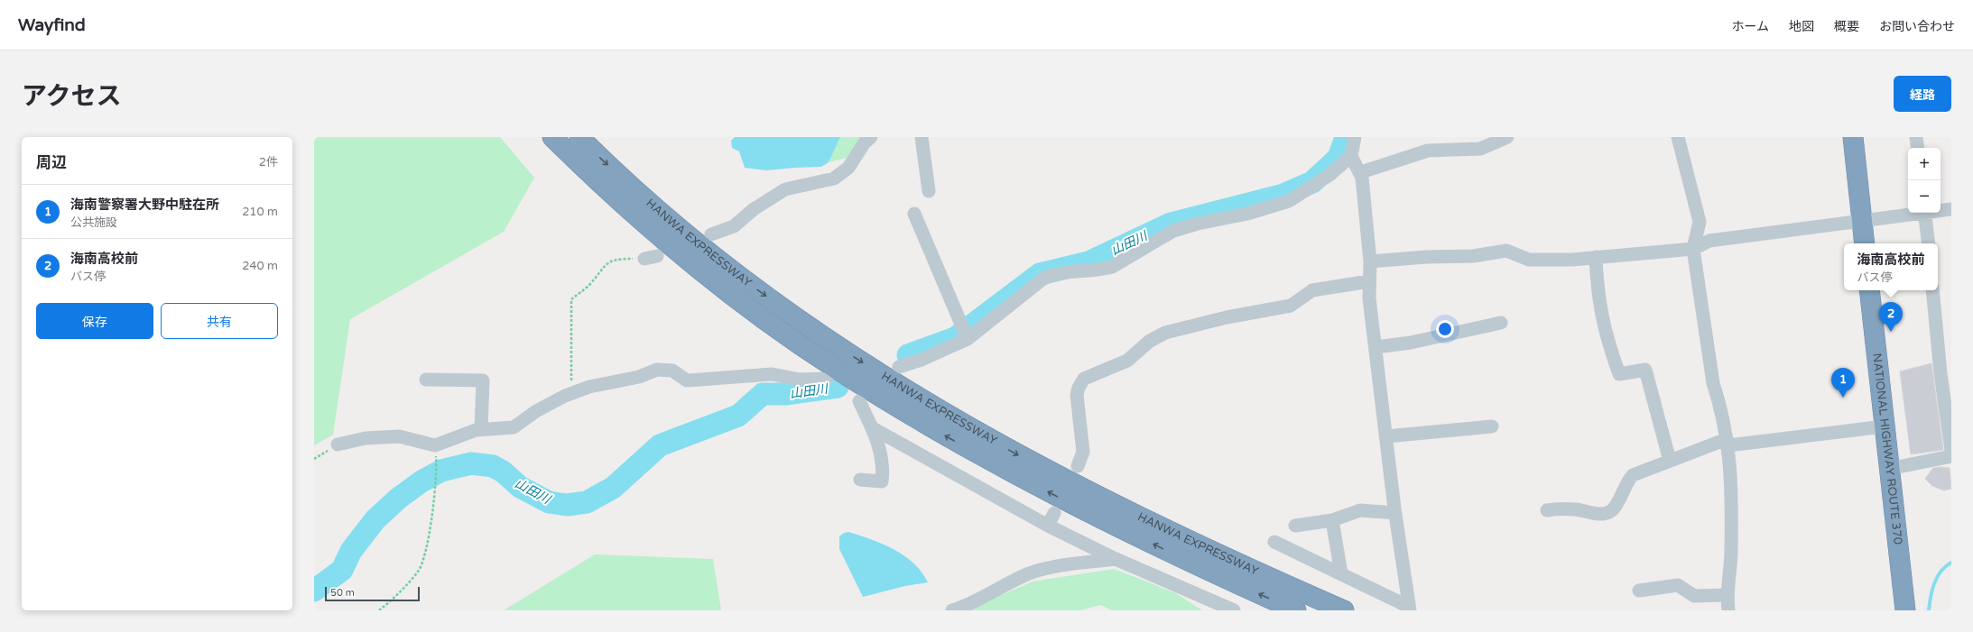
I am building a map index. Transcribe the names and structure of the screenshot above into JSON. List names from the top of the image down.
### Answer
{
  "streets": {
    "highway": ["HANWA EXPRESSWAY", "NATIONAL HIGHWAY ROUTE 370"]
  },
  "water": ["山田川"],
  "scale_bar": "50 m",
  "page": {
    "header": "Wayfind",
    "nav": [
      "ホーム",
      "地図",
      "概要",
      "お問い合わせ"
    ],
    "title": "アクセス",
    "buttons": [
      "経路",
      ["保存", "共有"]
    ],
    "heading": ["周辺", "2件"],
    "map_buttons": ["+", "−"],
    "list": [
      {
        "mark": "1",
        "name": "海南警察署大野中駐在所",
        "note": "公共施設",
        "value": "210 m"
      },
      {
        "mark": "2",
        "name": "海南高校前",
        "note": "バス停",
        "value": "240 m"
      }
    ],
    "popup": ["海南高校前", "バス停"],
    "pins": ["2", "1"],
    "scale": "50 m"
  }
}
